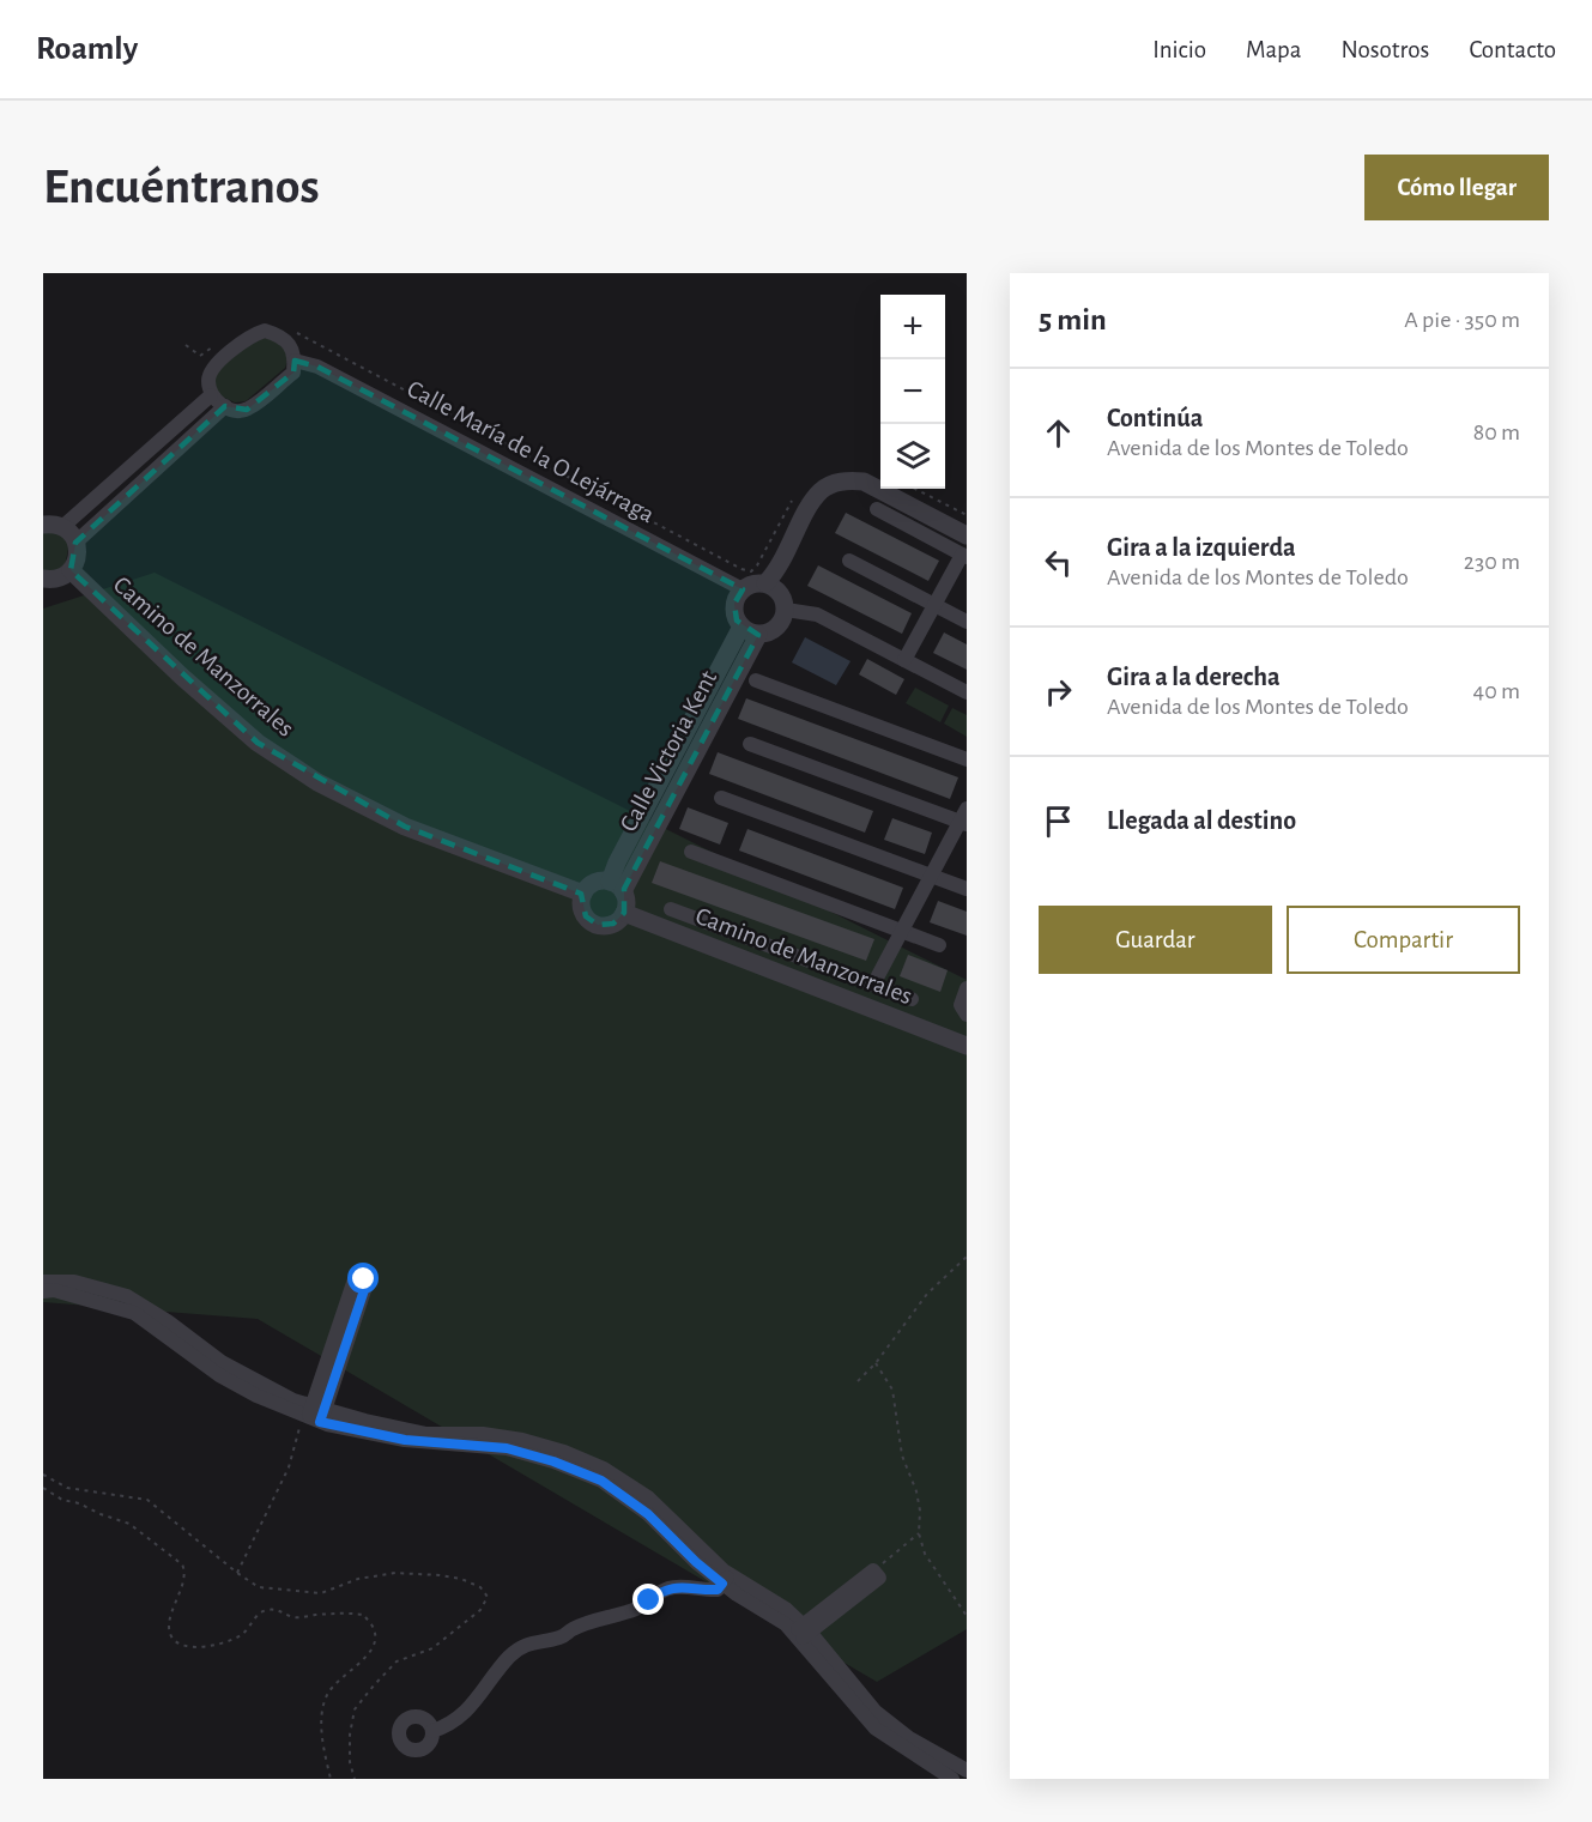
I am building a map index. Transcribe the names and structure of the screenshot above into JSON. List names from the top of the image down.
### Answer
{
  "streets": {
    "street": ["Calle María de la O Lejárraga", "Camino de Manzorrales", "Calle Victoria Kent"]
  },
  "crossings": [
    ["Calle María de la O Lejárraga", "Calle Victoria Kent"],
    ["Camino de Manzorrales", "Calle Victoria Kent"]
  ],
  "page": {
    "header": "Roamly",
    "nav": [
      "Inicio",
      "Mapa",
      "Nosotros",
      "Contacto"
    ],
    "buttons": [
      "Cómo llegar",
      ["Guardar", "Compartir"]
    ],
    "title": "Encuéntranos",
    "heading": ["5 min", "A pie · 350 m"],
    "map_buttons": ["+", "−"],
    "list": [
      ["Continúa", "Avenida de los Montes de Toledo", "80 m"],
      ["Gira a la izquierda", "Avenida de los Montes de Toledo", "230 m"],
      ["Gira a la derecha", "Avenida de los Montes de Toledo", "40 m"],
      "Llegada al destino"
    ]
  }
}
